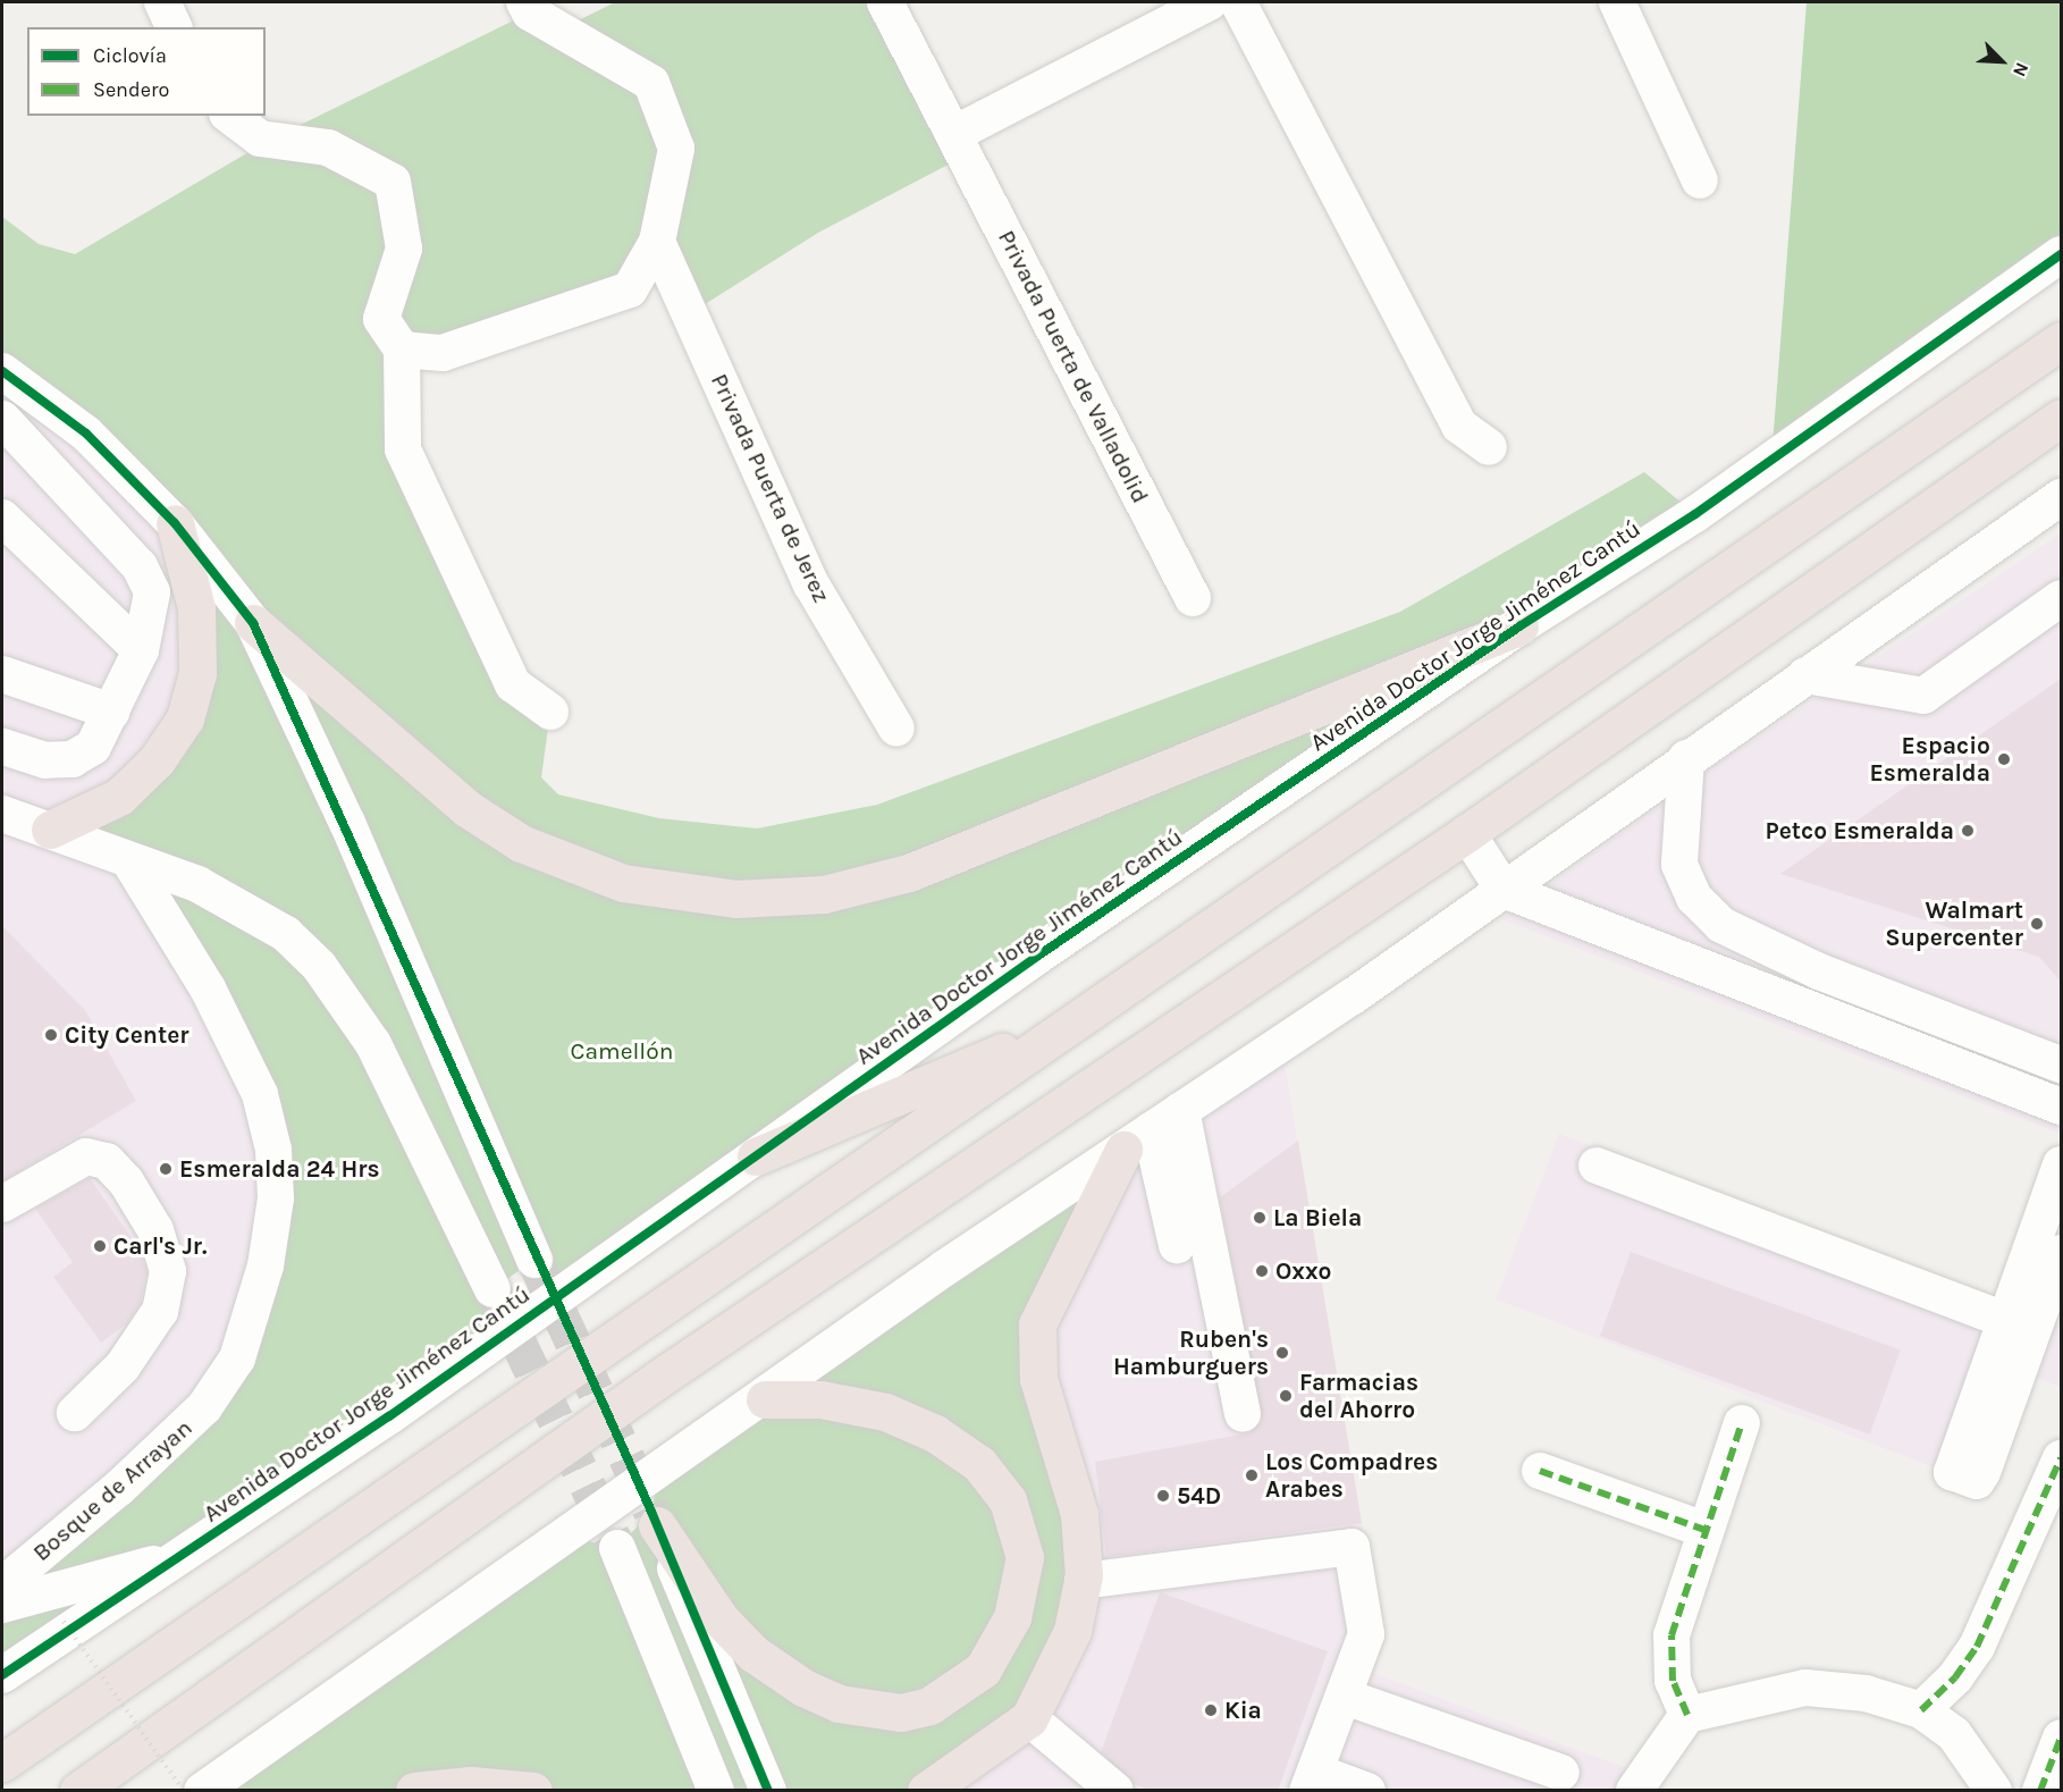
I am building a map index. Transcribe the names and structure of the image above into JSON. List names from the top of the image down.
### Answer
{
  "streets": {
    "street": [
      "Privada Puerta de Valladolid",
      "Privada Puerta de Jerez",
      "Avenida Doctor Jorge Jiménez Cantú",
      "Bosque de Arrayan"
    ]
  },
  "parks": ["Camellón"],
  "places": [
    "Espacio Esmeralda",
    "Petco Esmeralda",
    "Walmart Supercenter",
    "City Center",
    "Esmeralda 24 Hrs",
    "La Biela",
    "Carl's Jr.",
    "Oxxo",
    "Ruben's Hamburguers",
    "Farmacias del Ahorro",
    "Los Compadres Arabes",
    "54D",
    "Kia"
  ],
  "legend": ["Ciclovía", "Sendero"],
  "north": "bottom right"
}
